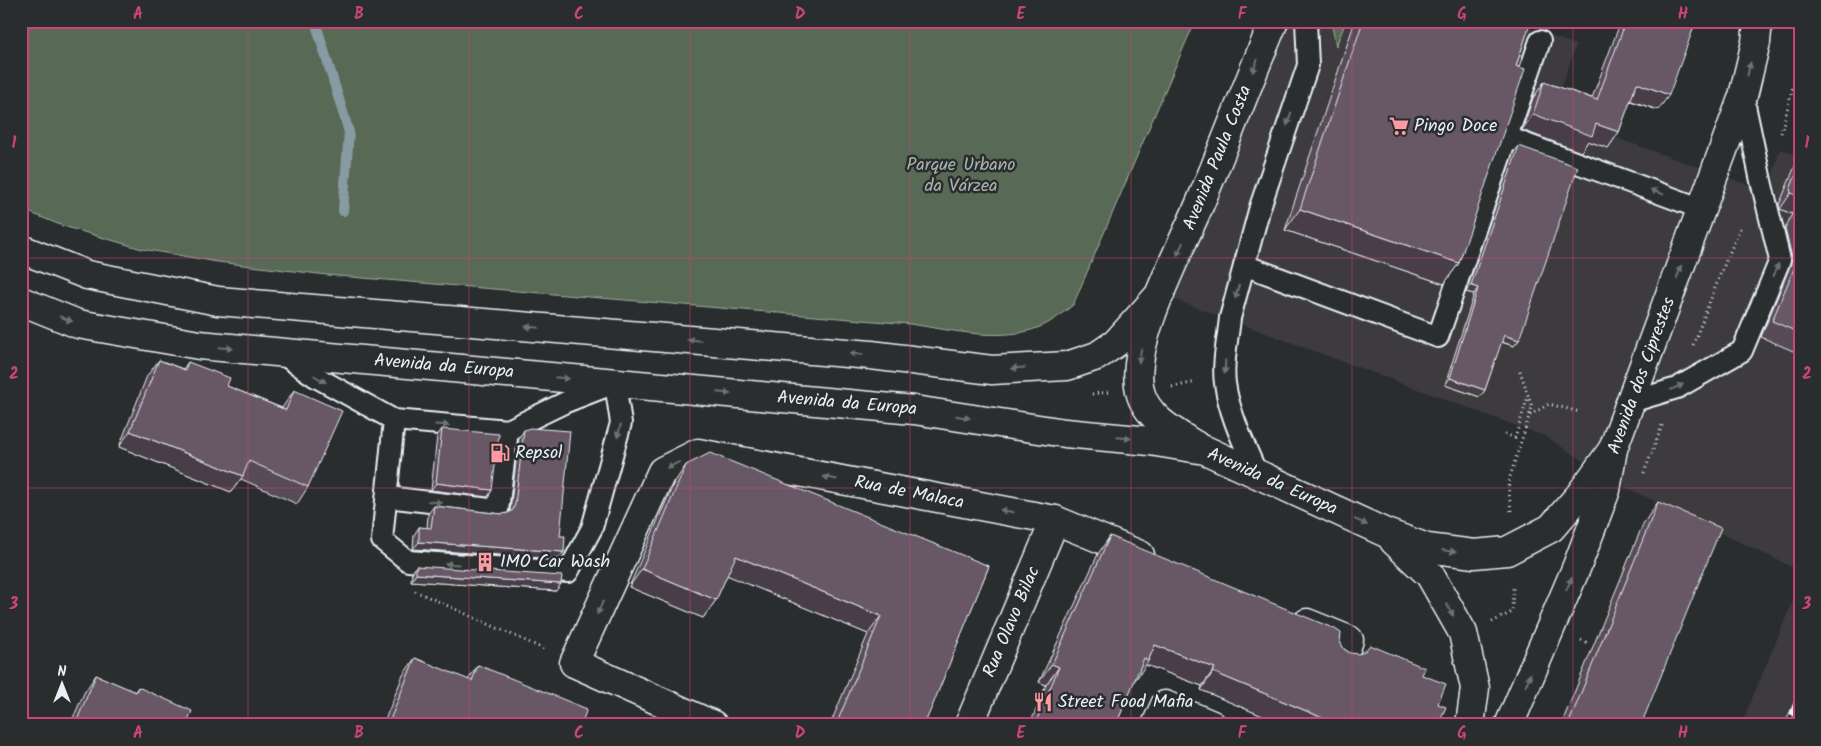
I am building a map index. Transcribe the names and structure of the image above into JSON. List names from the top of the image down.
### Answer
{
  "streets": {
    "main road": [
      "Avenida Paula Costa",
      "Avenida da Europa",
      "Avenida dos Ciprestes",
      "Rua de Malaca",
      "Rua Olavo Bilac"
    ]
  },
  "crossings": [
    ["Avenida da Europa", "Avenida dos Ciprestes"],
    ["Rua de Malaca", "Rua Olavo Bilac"]
  ],
  "one_way": ["Avenida Paula Costa", "Avenida dos Ciprestes"],
  "parks": ["Parque Urbano da Várzea"],
  "places": {
    "supermarket": ["Pingo Doce"],
    "fuel station": ["Repsol"],
    "building": ["IMO Car Wash"],
    "restaurant": ["Street Food Mafia"]
  },
  "north": "top",
  "grid": {
    "columns": [
      "A",
      "B",
      "C",
      "D",
      "E",
      "F",
      "G",
      "H"
    ],
    "rows": ["1", "2", "3"]
  }
}
